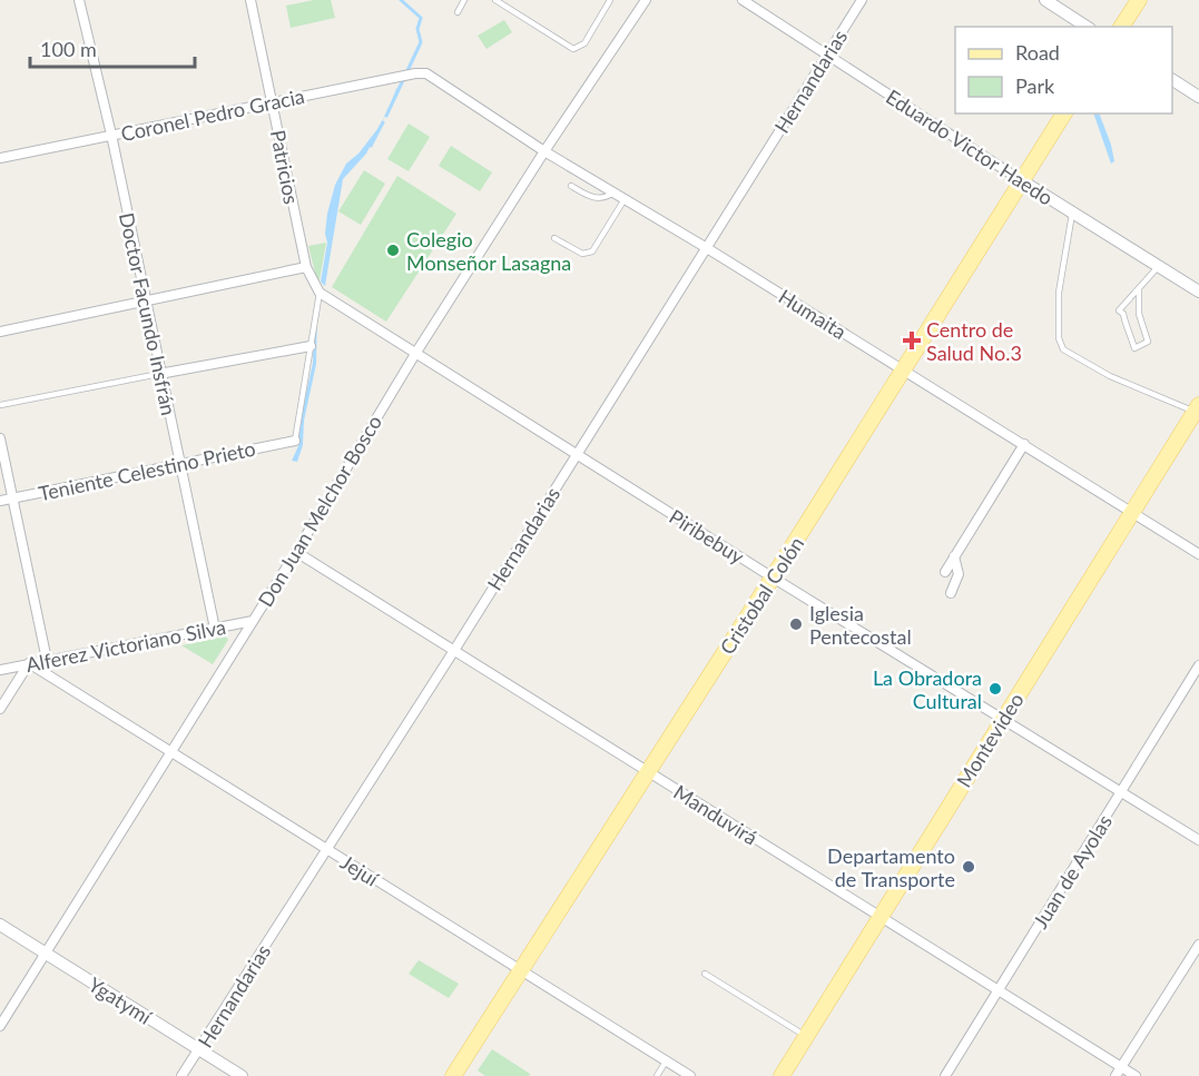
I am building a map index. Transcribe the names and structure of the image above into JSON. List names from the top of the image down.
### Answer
{
  "streets": {
    "main road": ["Cristobal Colón", "Montevideo"],
    "street": [
      "Hernandarias",
      "Coronel Pedro Gracia",
      "Eduardo Victor Haedo",
      "Patricios",
      "Doctor Facundo Insfrán",
      "Humaita",
      "Teniente Celestino Prieto",
      "Don Juan Melchor Bosco",
      "Piribebuy",
      "Alferez Victoriano Silva",
      "Manduvirá",
      "Jejuí",
      "Juan de Ayolas",
      "Ygatymí"
    ]
  },
  "crossings": [
    ["Hernandarias", "Eduardo Victor Haedo"],
    ["Hernandarias", "Humaita"],
    ["Hernandarias", "Piribebuy"],
    ["Hernandarias", "Manduvirá"],
    ["Hernandarias", "Jejuí"],
    ["Hernandarias", "Ygatymí"],
    ["Coronel Pedro Gracia", "Patricios"],
    ["Coronel Pedro Gracia", "Doctor Facundo Insfrán"],
    ["Coronel Pedro Gracia", "Humaita"],
    ["Eduardo Victor Haedo", "Cristobal Colón"],
    ["Patricios", "Piribebuy"],
    ["Doctor Facundo Insfrán", "Teniente Celestino Prieto"],
    ["Doctor Facundo Insfrán", "Alferez Victoriano Silva"],
    ["Humaita", "Don Juan Melchor Bosco"],
    ["Humaita", "Cristobal Colón"],
    ["Humaita", "Montevideo"],
    ["Don Juan Melchor Bosco", "Piribebuy"],
    ["Don Juan Melchor Bosco", "Alferez Victoriano Silva"],
    ["Don Juan Melchor Bosco", "Manduvirá"],
    ["Don Juan Melchor Bosco", "Jejuí"],
    ["Don Juan Melchor Bosco", "Ygatymí"],
    ["Piribebuy", "Cristobal Colón"],
    ["Piribebuy", "Montevideo"],
    ["Piribebuy", "Juan de Ayolas"],
    ["Cristobal Colón", "Manduvirá"],
    ["Cristobal Colón", "Jejuí"],
    ["Alferez Victoriano Silva", "Jejuí"],
    ["Montevideo", "Manduvirá"],
    ["Manduvirá", "Juan de Ayolas"]
  ],
  "places": {
    "other": [
      "Colegio Monseñor Lasagna",
      "Iglesia Pentecostal",
      "La Obradora Cultural",
      "Departamento de Transporte"
    ],
    "health": ["Centro de Salud No.3"]
  },
  "legend": ["Road", "Park"],
  "scale_bar": "100 m"
}
